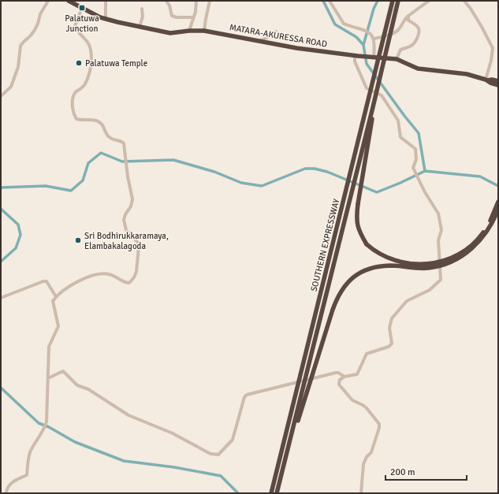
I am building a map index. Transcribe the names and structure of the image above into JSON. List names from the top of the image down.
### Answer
{
  "streets": {
    "highway": ["MATARA-AKURESSA ROAD", "SOUTHERN EXPRESSWAY"]
  },
  "places": {
    "transit": ["Palatuwa Junction"],
    "other": ["Palatuwa Temple", "Sri Bodhirukkaramaya, Elambakalagoda"]
  },
  "scale_bar": "200 m"
}
